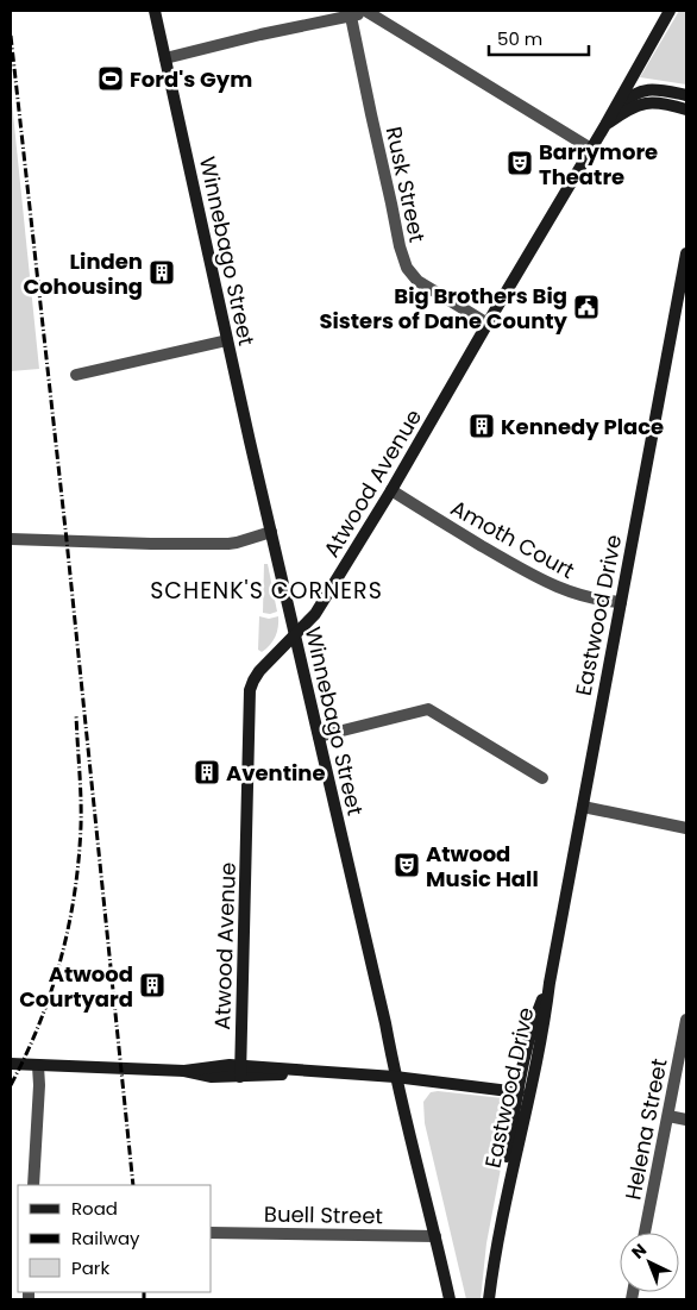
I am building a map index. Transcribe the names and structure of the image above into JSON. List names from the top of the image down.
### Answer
{
  "streets": {
    "street": [
      "Rusk Street",
      "Winnebago Street",
      "Atwood Avenue",
      "Amoth Court",
      "Eastwood Drive",
      "Helena Street",
      "Buell Street"
    ]
  },
  "crossings": [
    ["Rusk Street", "Atwood Avenue"],
    ["Winnebago Street", "Atwood Avenue"],
    ["Winnebago Street", "Buell Street"],
    ["Atwood Avenue", "Amoth Court"],
    ["Amoth Court", "Eastwood Drive"]
  ],
  "districts": ["SCHENK'S CORNERS"],
  "places": {
    "sports": ["Ford's Gym"],
    "theatre": ["Barrymore Theatre", "Atwood Music Hall"],
    "building": [
      "Linden Cohousing",
      "Kennedy Place",
      "Aventine",
      "Atwood Courtyard"
    ],
    "public building": ["Big Brothers Big Sisters of Dane County"]
  },
  "legend": ["Road", "Railway", "Park"],
  "scale_bar": "50 m",
  "north": "top left"
}
